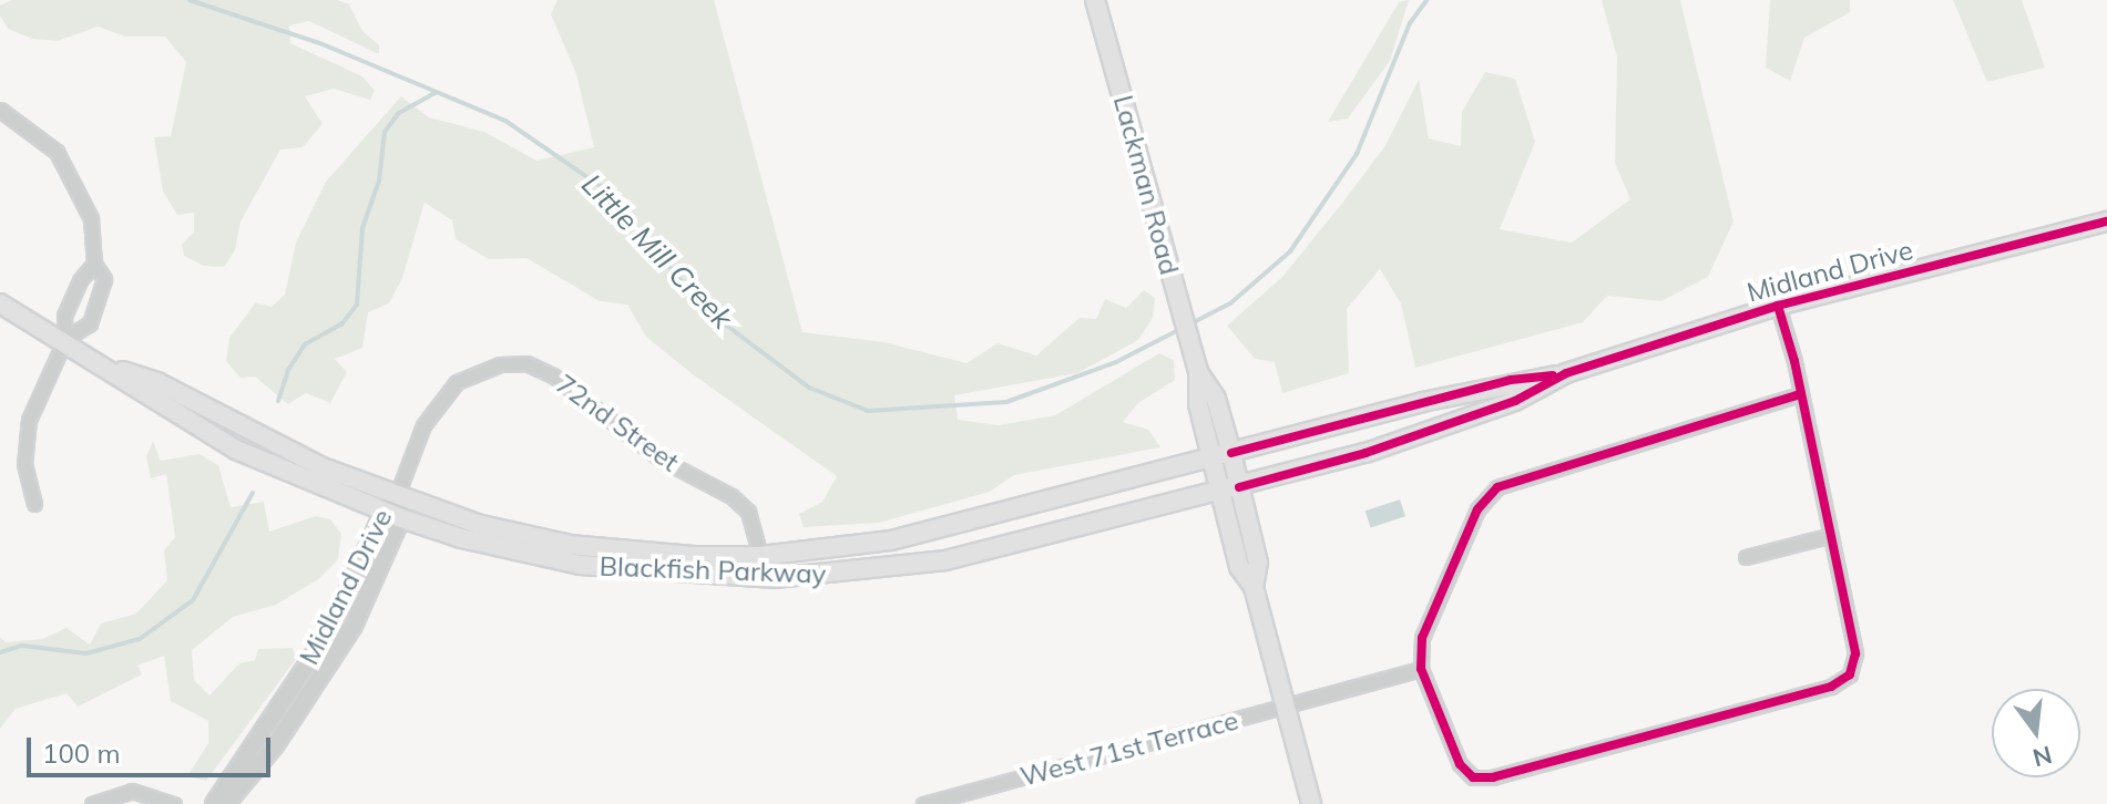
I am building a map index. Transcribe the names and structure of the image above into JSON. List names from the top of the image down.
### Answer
{
  "streets": {
    "main road": ["Lackman Road", "Midland Drive", "Blackfish Parkway"],
    "street": ["72nd Street", "West 71st Terrace"]
  },
  "crossings": [
    ["Lackman Road", "Midland Drive"],
    ["Lackman Road", "Blackfish Parkway"],
    ["Lackman Road", "West 71st Terrace"],
    ["Midland Drive", "72nd Street"],
    ["Midland Drive", "Blackfish Parkway"],
    ["72nd Street", "Blackfish Parkway"]
  ],
  "water": ["Little Mill Creek"],
  "scale_bar": "100 m",
  "north": "bottom"
}
